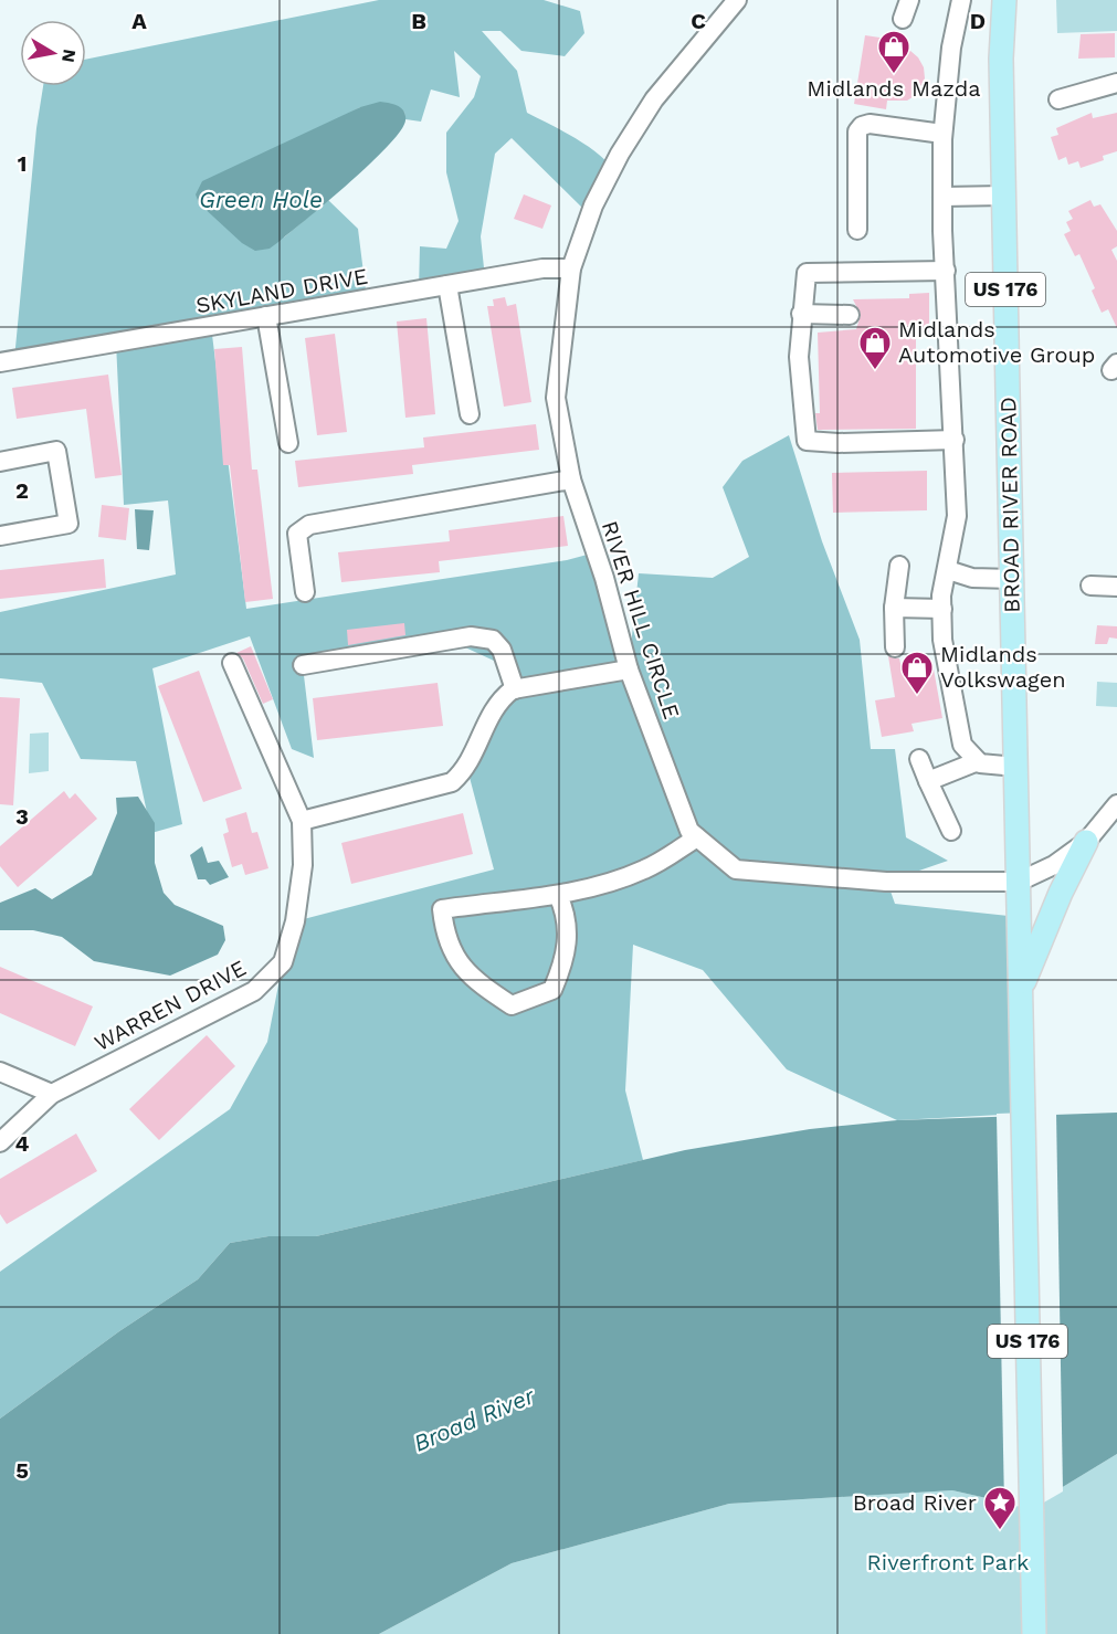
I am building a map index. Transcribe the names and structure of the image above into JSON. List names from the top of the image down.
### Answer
{
  "streets": {
    "main road": ["US 176", "BROAD RIVER ROAD"],
    "street": ["SKYLAND DRIVE", "RIVER HILL CIRCLE", "WARREN DRIVE"]
  },
  "crossings": [
    ["SKYLAND DRIVE", "RIVER HILL CIRCLE"],
    ["BROAD RIVER ROAD", "RIVER HILL CIRCLE"]
  ],
  "water": ["Green Hole", "Broad River"],
  "parks": ["Riverfront Park"],
  "places": {
    "shop": ["Midlands Mazda", "Midlands Automotive Group", "Midlands Volkswagen"],
    "place": ["Broad River"]
  },
  "north": "right",
  "grid": {
    "columns": [
      "A",
      "B",
      "C",
      "D"
    ],
    "rows": [
      "1",
      "2",
      "3",
      "4",
      "5"
    ]
  }
}
